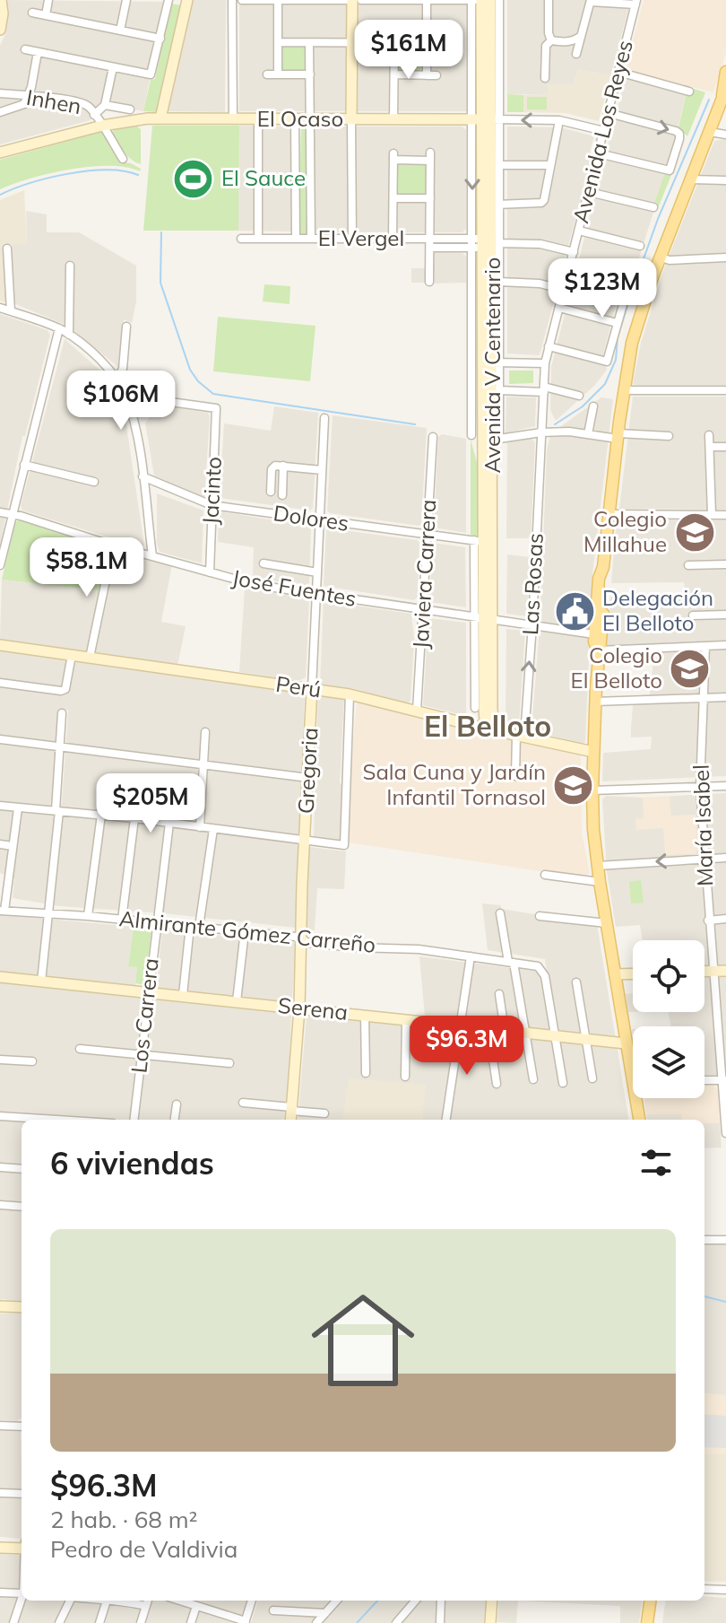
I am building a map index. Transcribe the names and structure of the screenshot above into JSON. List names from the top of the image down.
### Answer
{
  "streets": {
    "street": [
      "Inhen",
      "El Ocaso",
      "Avenida Los Reyes",
      "El Vergel",
      "Avenida V Centenario",
      "Jacinto",
      "Dolores",
      "Javiera Carrera",
      "Las Rosas",
      "José Fuentes",
      "Perú",
      "Gregoria",
      "María Isabel",
      "Almirante Gómez Carreño",
      "Serena",
      "Los Carrera"
    ]
  },
  "crossings": [
    ["Inhen", "El Ocaso"],
    ["El Ocaso", "Avenida Los Reyes"],
    ["El Ocaso", "Avenida V Centenario"],
    ["Avenida Los Reyes", "Las Rosas"],
    ["El Vergel", "Avenida V Centenario"],
    ["Avenida V Centenario", "Dolores"],
    ["Avenida V Centenario", "José Fuentes"],
    ["Avenida V Centenario", "Perú"],
    ["Jacinto", "Dolores"],
    ["Jacinto", "José Fuentes"],
    ["Dolores", "Javiera Carrera"],
    ["Dolores", "Gregoria"],
    ["Javiera Carrera", "José Fuentes"],
    ["Javiera Carrera", "Perú"],
    ["Las Rosas", "José Fuentes"],
    ["Las Rosas", "Perú"],
    ["José Fuentes", "Gregoria"],
    ["José Fuentes", "María Isabel"],
    ["Perú", "Gregoria"],
    ["Gregoria", "Almirante Gómez Carreño"],
    ["Gregoria", "Serena"],
    ["Almirante Gómez Carreño", "Serena"],
    ["Almirante Gómez Carreño", "Los Carrera"],
    ["Serena", "Los Carrera"]
  ],
  "districts": ["El Belloto"],
  "places": {
    "sports": ["El Sauce"],
    "school or university": ["Colegio Millahue", "Colegio El Belloto", "Sala Cuna y Jardín Infantil Tornasol"],
    "public building": ["Delegación El Belloto"]
  },
  "page": {
    "price": [
      "$161M",
      "$123M",
      "$106M",
      "$58.1M",
      "$205M",
      "$96.3M"
    ],
    "heading": "6 viviendas",
    "list": [
      {
        "name": "$96.3M",
        "note": "2 hab. · 68 m² · Pedro de Valdivia"
      }
    ]
  }
}
